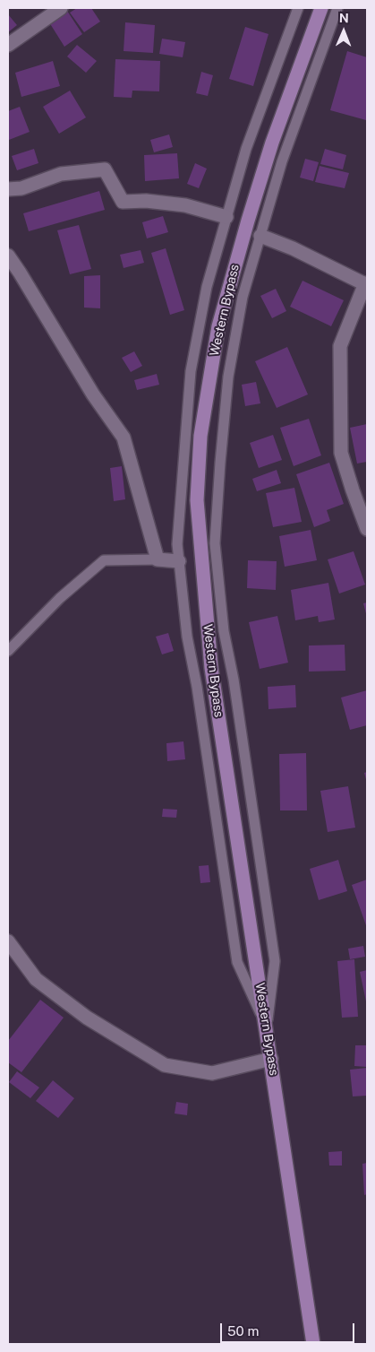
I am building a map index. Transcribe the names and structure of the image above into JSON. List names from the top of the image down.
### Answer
{
  "streets": {
    "main road": ["Western Bypass"]
  },
  "scale_bar": "50 m",
  "north": "top"
}
